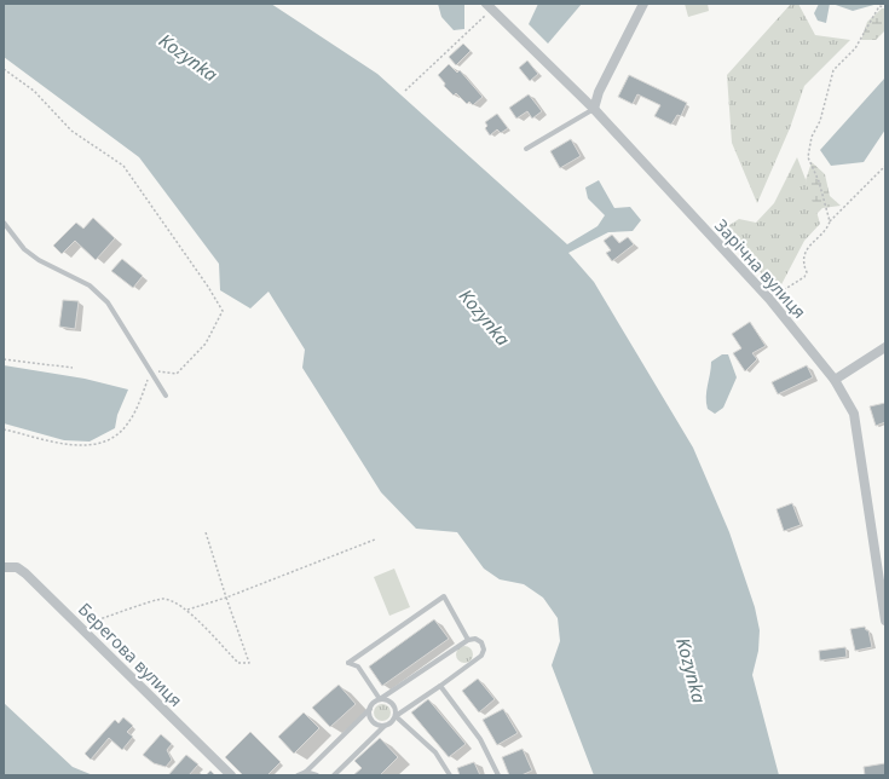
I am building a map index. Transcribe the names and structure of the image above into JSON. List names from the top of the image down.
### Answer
{
  "streets": {
    "street": ["Зарічна вулиця", "Берегова вулиця"]
  },
  "water": ["Kozynka"]
}
